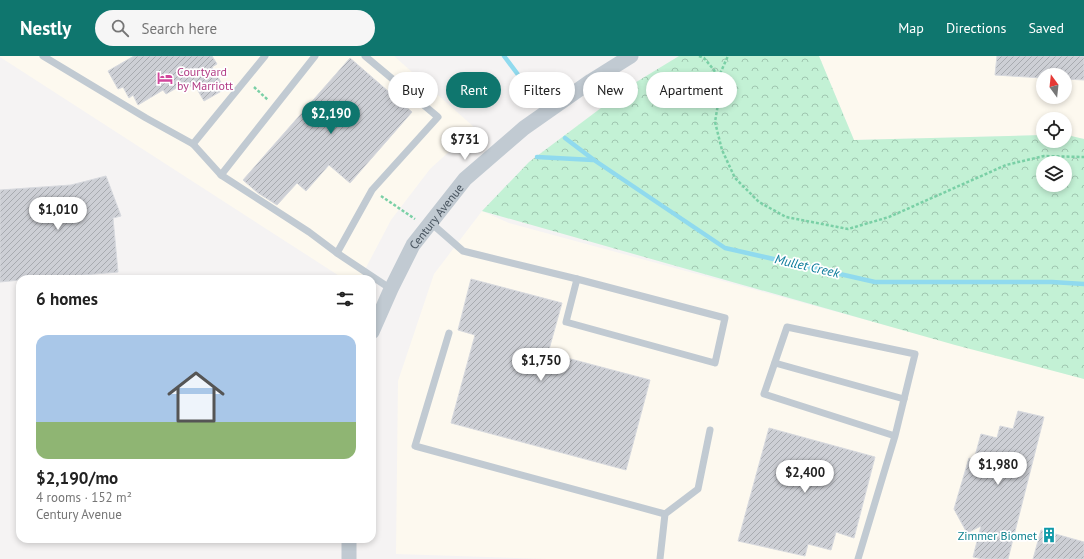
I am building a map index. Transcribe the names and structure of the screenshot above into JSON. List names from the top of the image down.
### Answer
{
  "streets": {
    "street": ["Century Avenue"]
  },
  "water": ["Mullet Creek"],
  "places": {
    "hotel": ["Courtyard by Marriott"],
    "building": ["Zimmer Biomet"]
  },
  "north": "top",
  "page": {
    "header": "Nestly",
    "search": "Search here",
    "nav": ["Map", "Directions", "Saved"],
    "chip": [
      "Buy",
      "Rent",
      "Filters",
      "New",
      "Apartment"
    ],
    "price": [
      "$2,190",
      "$731",
      "$1,010",
      "$1,750",
      "$1,980",
      "$2,400"
    ],
    "heading": "6 homes",
    "list": [
      {
        "name": "$2,190/mo",
        "note": "4 rooms · 152 m² · Century Avenue"
      }
    ]
  }
}
